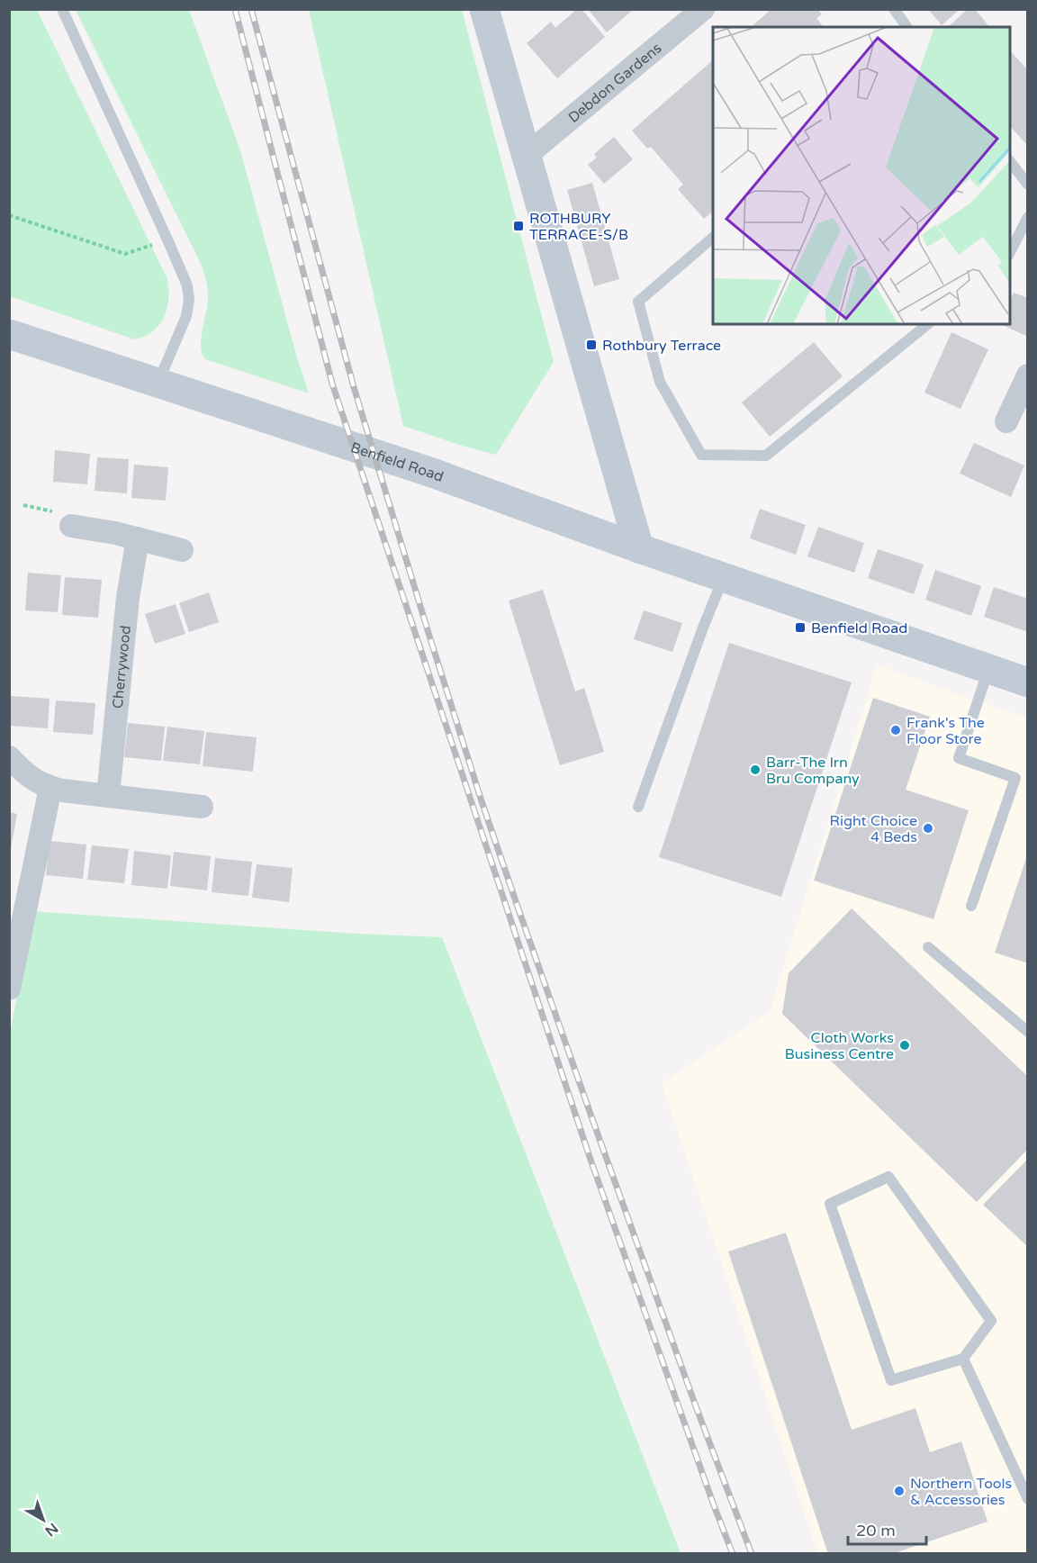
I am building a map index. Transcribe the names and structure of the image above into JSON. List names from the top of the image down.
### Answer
{
  "streets": {
    "street": ["Debdon Gardens", "Benfield Road", "Cherrywood"]
  },
  "places": {
    "transit": ["ROTHBURY TERRACE-S/B", "Rothbury Terrace", "Benfield Road"],
    "other": [
      "Frank's The Floor Store",
      "Barr-The Irn Bru Company",
      "Right Choice 4 Beds",
      "Cloth Works Business Centre",
      "Northern Tools & Accessories"
    ]
  },
  "scale_bar": "20 m",
  "north": "bottom right"
}
